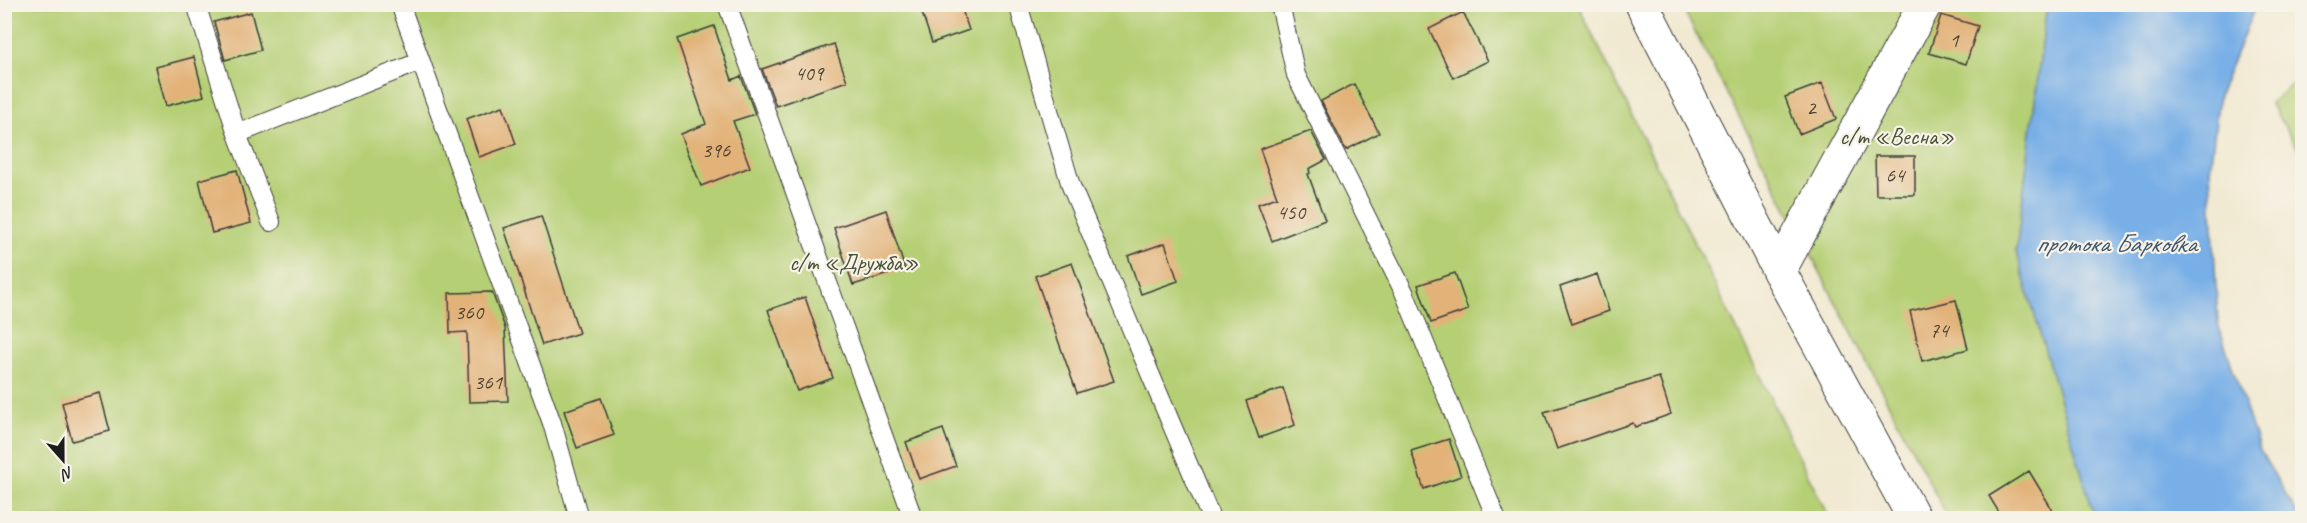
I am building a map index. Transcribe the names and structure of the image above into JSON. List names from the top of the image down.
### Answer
{
  "water": ["протока Барковка"],
  "parks": ["с/т «Весна»", "с/т «Дружба»"],
  "house_numbers": [
    "1",
    "409",
    "2",
    "396",
    "64",
    "450",
    "360",
    "74",
    "361"
  ],
  "north": "bottom"
}
